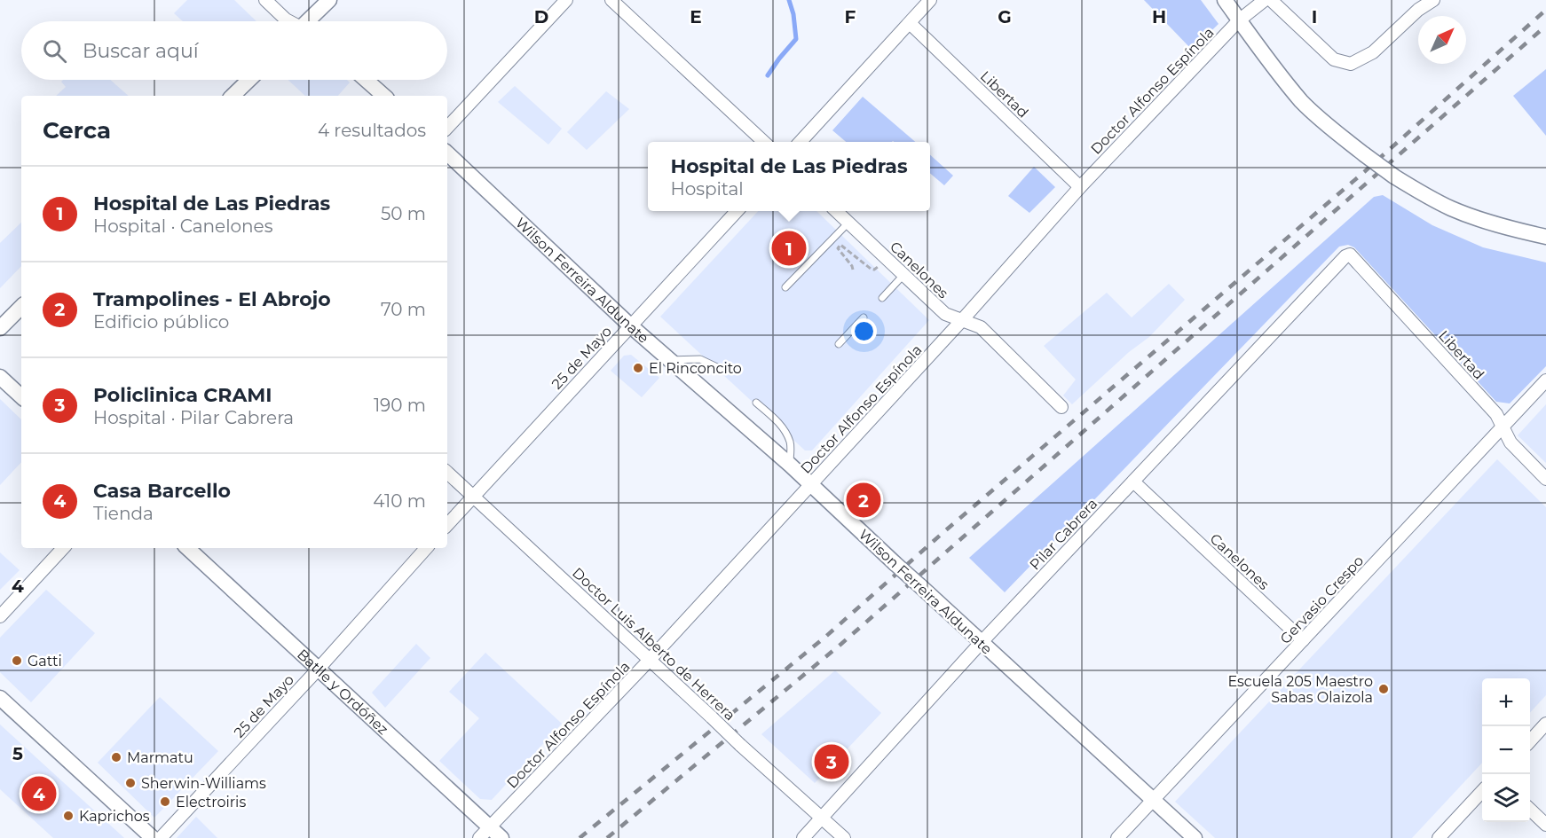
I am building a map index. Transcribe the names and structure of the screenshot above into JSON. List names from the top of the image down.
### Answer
{
  "streets": {
    "street": [
      "Doctor Alfonso Espínola",
      "Libertad",
      "Canelones",
      "Wilson Ferreira Aldunate",
      "25 de Mayo",
      "Pilar Cabrera",
      "Gervasio Crespo",
      "Doctor Luis Alberto de Herrera",
      "Batlle y Ordóñez"
    ]
  },
  "crossings": [
    ["Doctor Alfonso Espínola", "Libertad"],
    ["Doctor Alfonso Espínola", "Canelones"],
    ["Doctor Alfonso Espínola", "Wilson Ferreira Aldunate"],
    ["Doctor Alfonso Espínola", "Doctor Luis Alberto de Herrera"],
    ["Doctor Alfonso Espínola", "Batlle y Ordóñez"],
    ["Libertad", "Pilar Cabrera"],
    ["Libertad", "Gervasio Crespo"],
    ["Canelones", "Pilar Cabrera"],
    ["Canelones", "Gervasio Crespo"],
    ["Wilson Ferreira Aldunate", "25 de Mayo"],
    ["Wilson Ferreira Aldunate", "Pilar Cabrera"],
    ["Wilson Ferreira Aldunate", "Gervasio Crespo"],
    ["25 de Mayo", "Doctor Luis Alberto de Herrera"],
    ["25 de Mayo", "Batlle y Ordóñez"],
    ["Pilar Cabrera", "Doctor Luis Alberto de Herrera"]
  ],
  "places": [
    "El Rinconcito",
    "Gatti",
    "Escuela 205 Maestro Sabas Olaizola",
    "Marmatu",
    "Sherwin-Williams",
    "Electroiris",
    "Kaprichos"
  ],
  "north": "top right",
  "page": {
    "search": "Buscar aquí",
    "heading": ["Cerca", "4 resultados"],
    "popup": ["Hospital de Las Piedras", "Hospital"],
    "list": [
      {
        "mark": "1",
        "name": "Hospital de Las Piedras",
        "note": "Hospital · Canelones",
        "value": "50 m"
      },
      {
        "mark": "2",
        "name": "Trampolines - El Abrojo",
        "note": "Edificio público",
        "value": "70 m"
      },
      {
        "mark": "3",
        "name": "Policlinica CRAMI",
        "note": "Hospital · Pilar Cabrera",
        "value": "190 m"
      },
      {
        "mark": "4",
        "name": "Casa Barcello",
        "note": "Tienda",
        "value": "410 m"
      }
    ],
    "pins": [
      "1",
      "2",
      "3",
      "4"
    ],
    "map_buttons": ["+", "−"]
  },
  "grid": {
    "columns": [
      "D",
      "E",
      "F",
      "G",
      "H",
      "I"
    ],
    "rows": ["4", "5"]
  }
}
